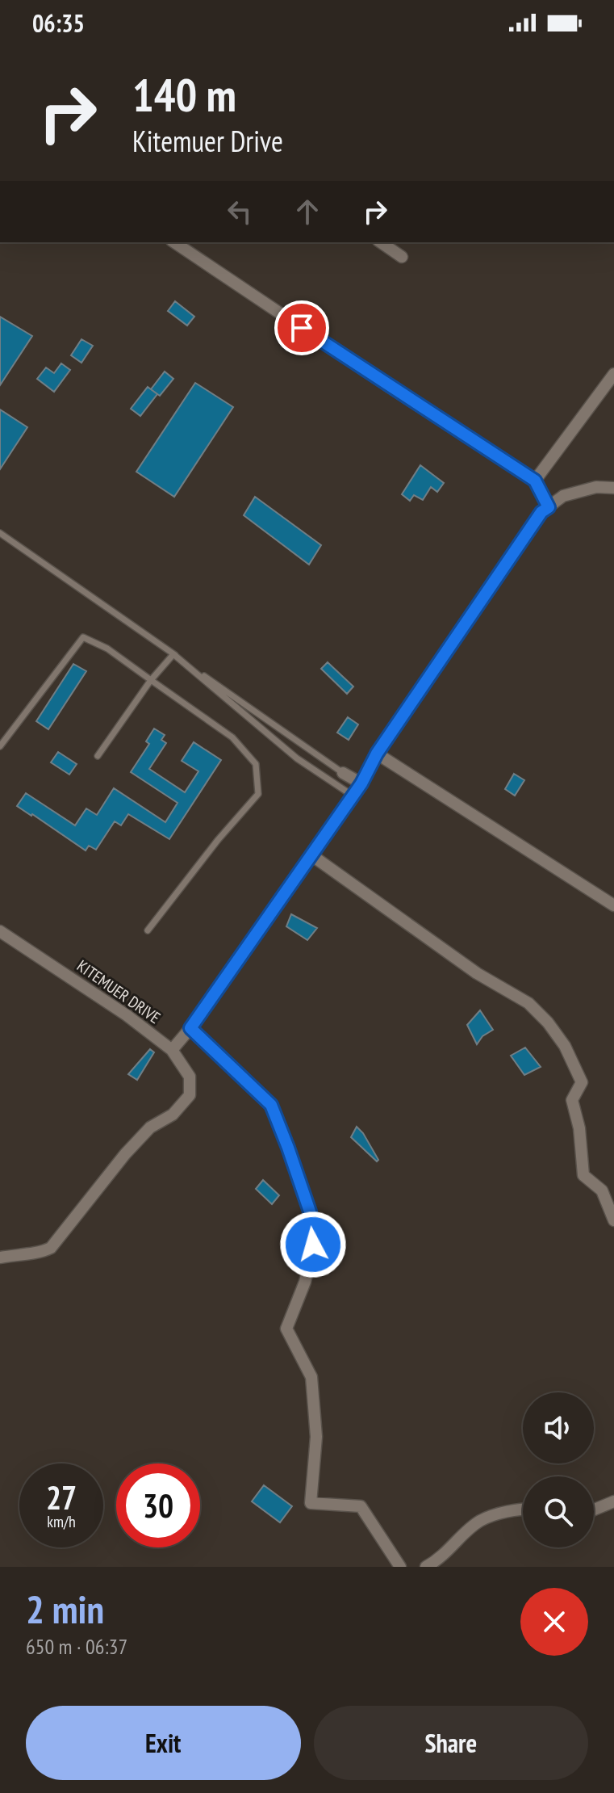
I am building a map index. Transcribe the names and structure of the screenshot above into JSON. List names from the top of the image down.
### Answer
{
  "streets": {
    "street": ["KITEMUER DRIVE"]
  },
  "page": {
    "status": "06:35",
    "turn": ["140 m", "Kitemuer Drive"],
    "speed": "27 km/h",
    "limit": "30",
    "heading": ["2 min", "650 m · 06:37"],
    "buttons": ["Exit", "Share"]
  }
}
